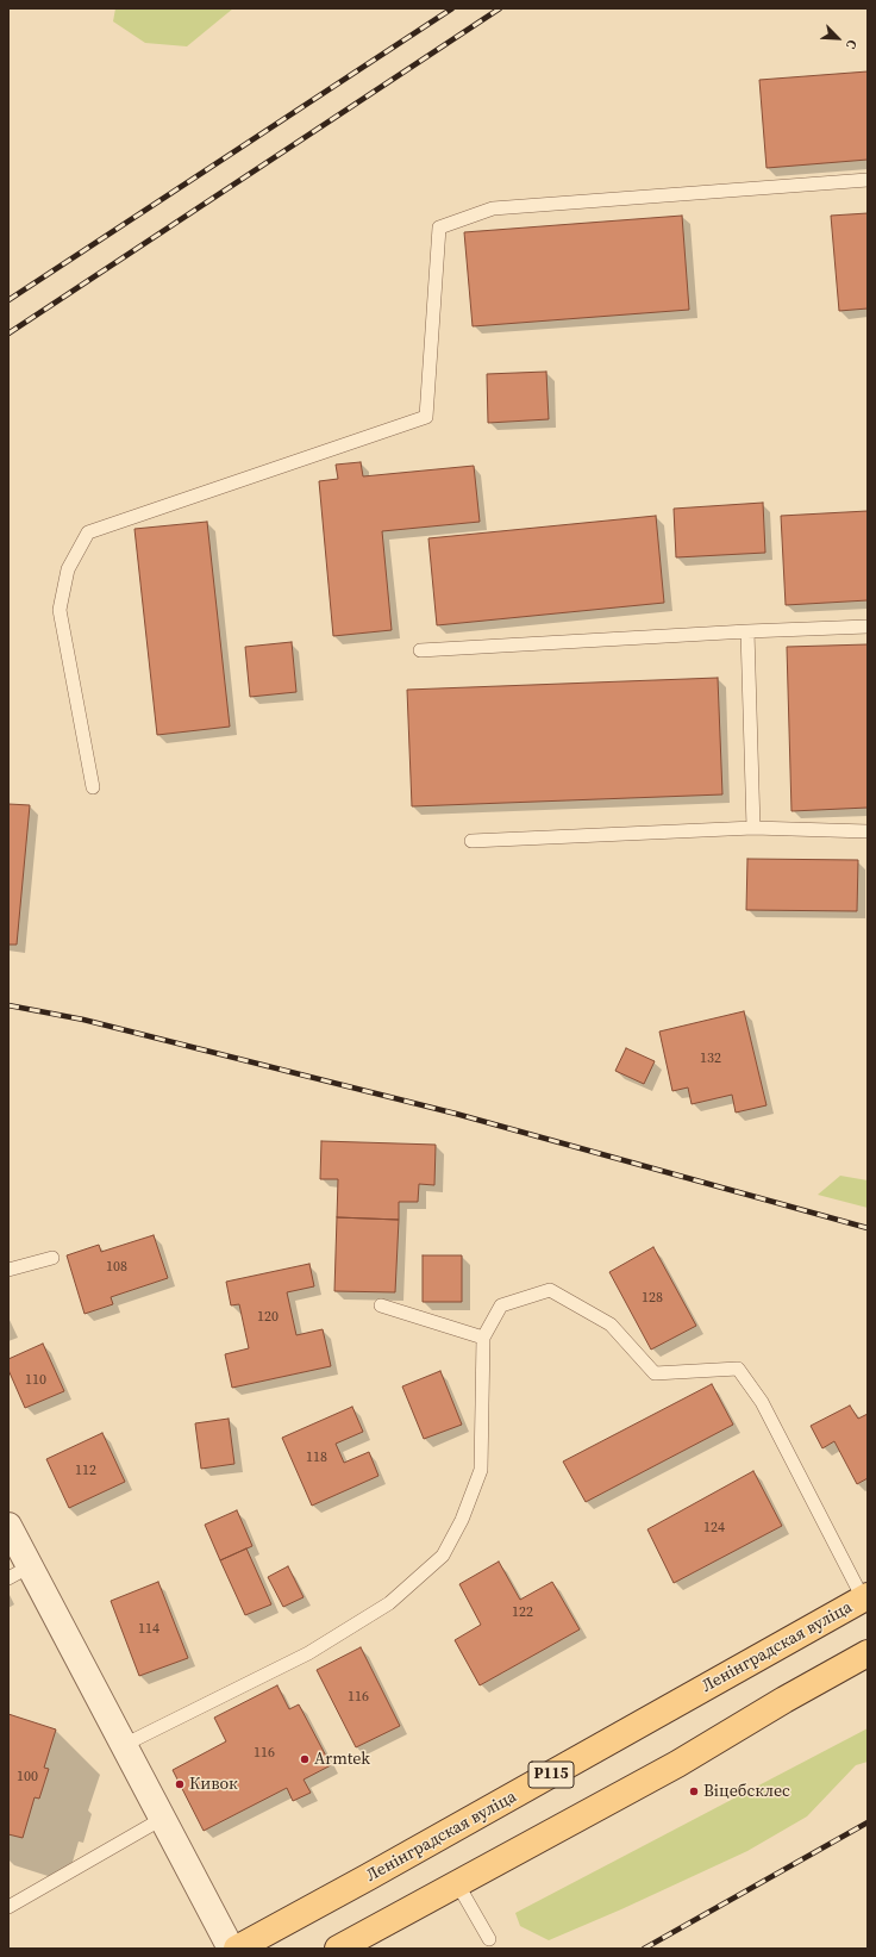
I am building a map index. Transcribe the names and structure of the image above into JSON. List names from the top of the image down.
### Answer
{
  "streets": {
    "main road": ["Ленінградская вуліца", "Р115"]
  },
  "places": ["Armtek", "Кивок", "Віцебсклес"],
  "house_numbers": [
    "132",
    "108",
    "128",
    "120",
    "110",
    "118",
    "112",
    "124",
    "122",
    "114",
    "116",
    "116",
    "100"
  ],
  "north": "bottom right"
}
